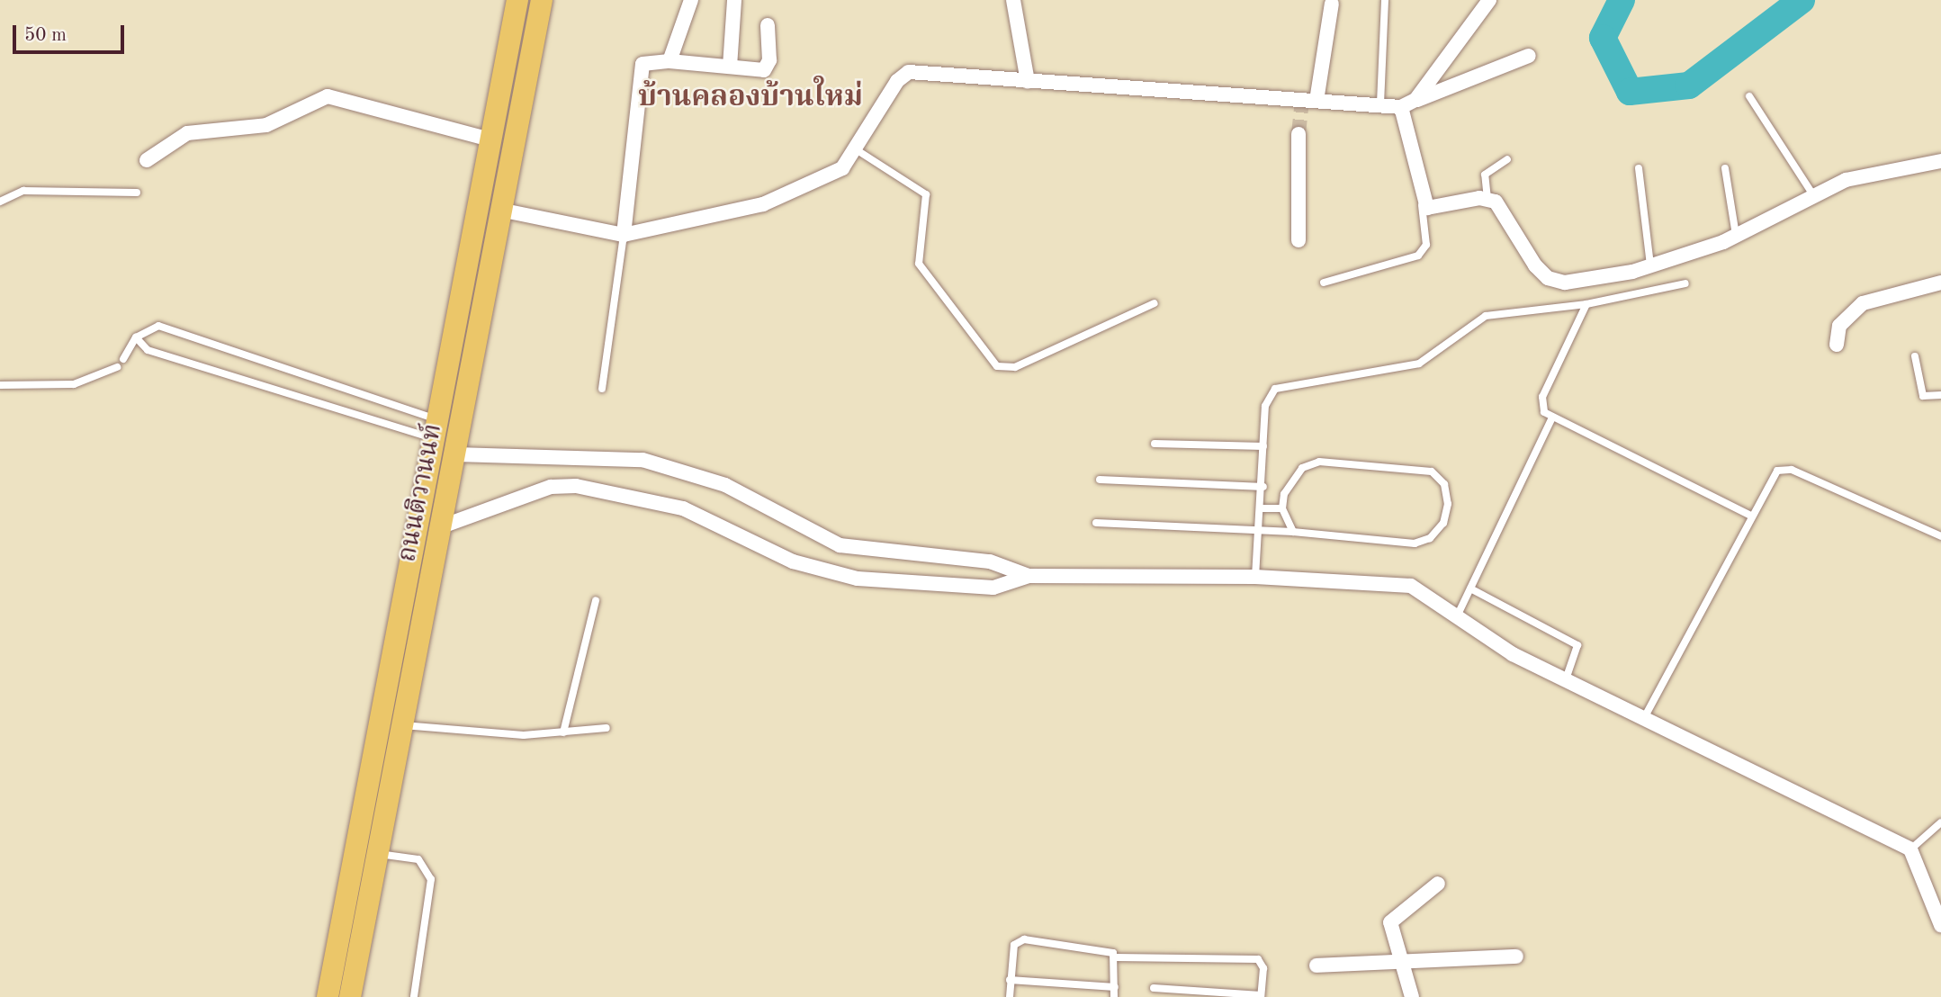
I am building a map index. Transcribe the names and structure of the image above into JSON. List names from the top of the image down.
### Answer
{
  "streets": {
    "main road": ["ถนนติวานนท์"]
  },
  "districts": ["บ้านคลองบ้านใหม่"],
  "scale_bar": "50 m"
}
